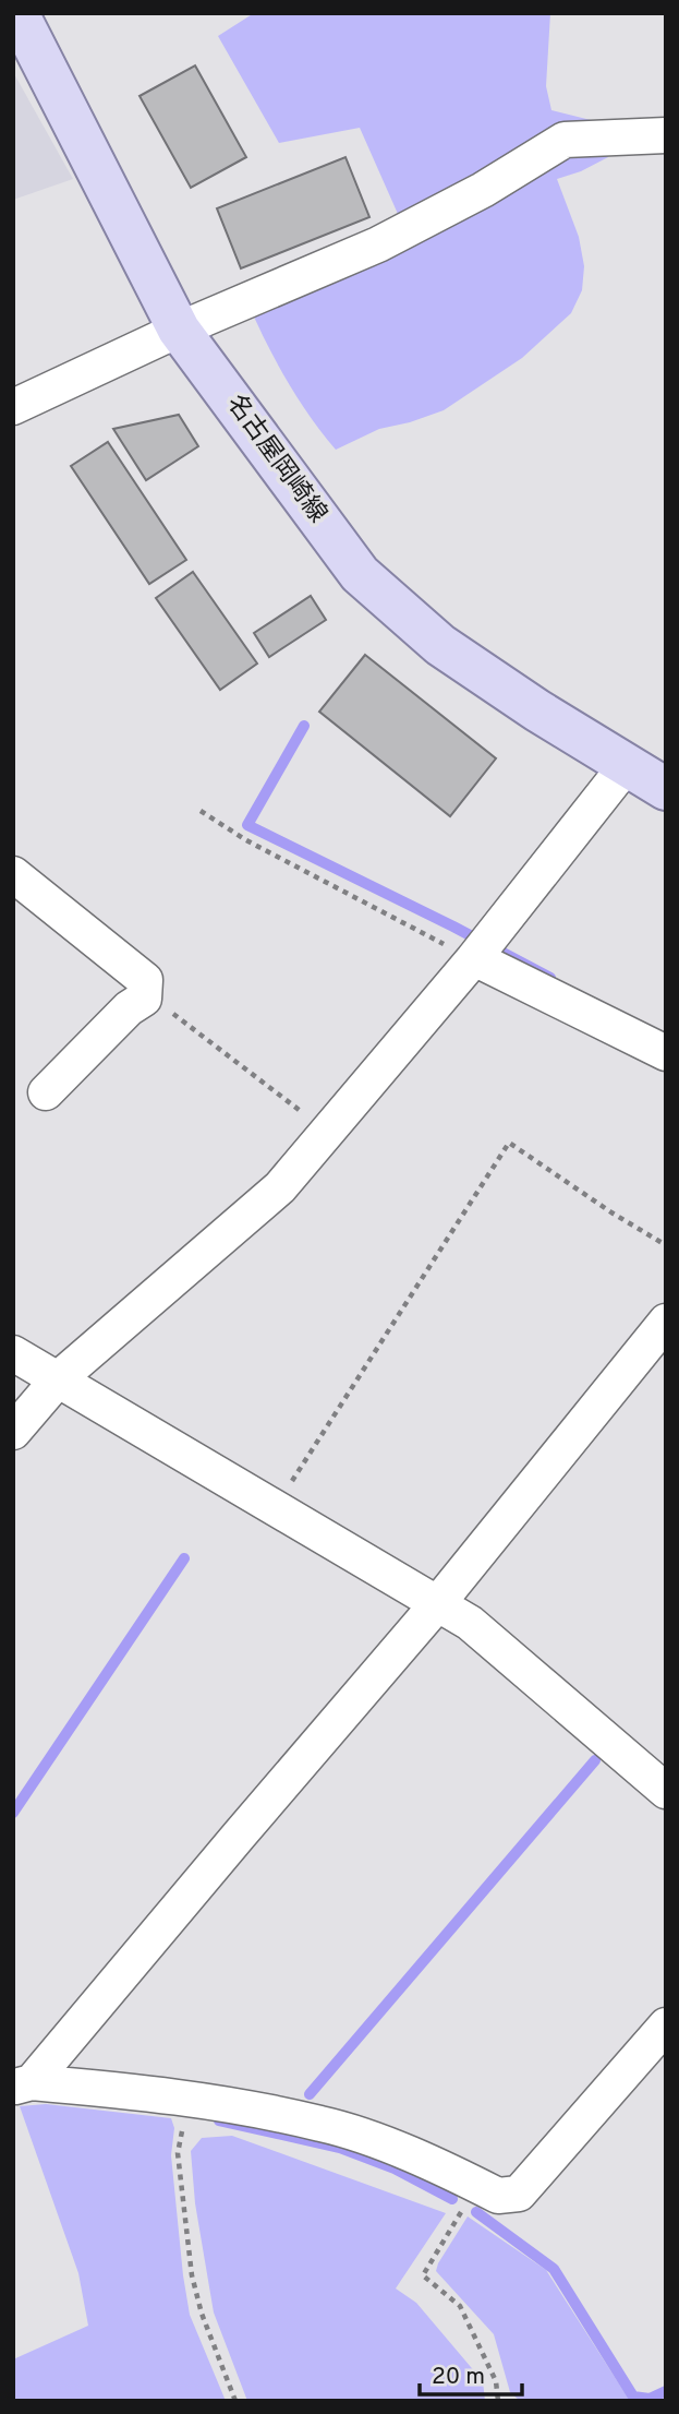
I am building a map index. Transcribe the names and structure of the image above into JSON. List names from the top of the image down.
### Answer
{
  "streets": {
    "main road": ["名古屋岡崎線"]
  },
  "scale_bar": "20 m"
}
